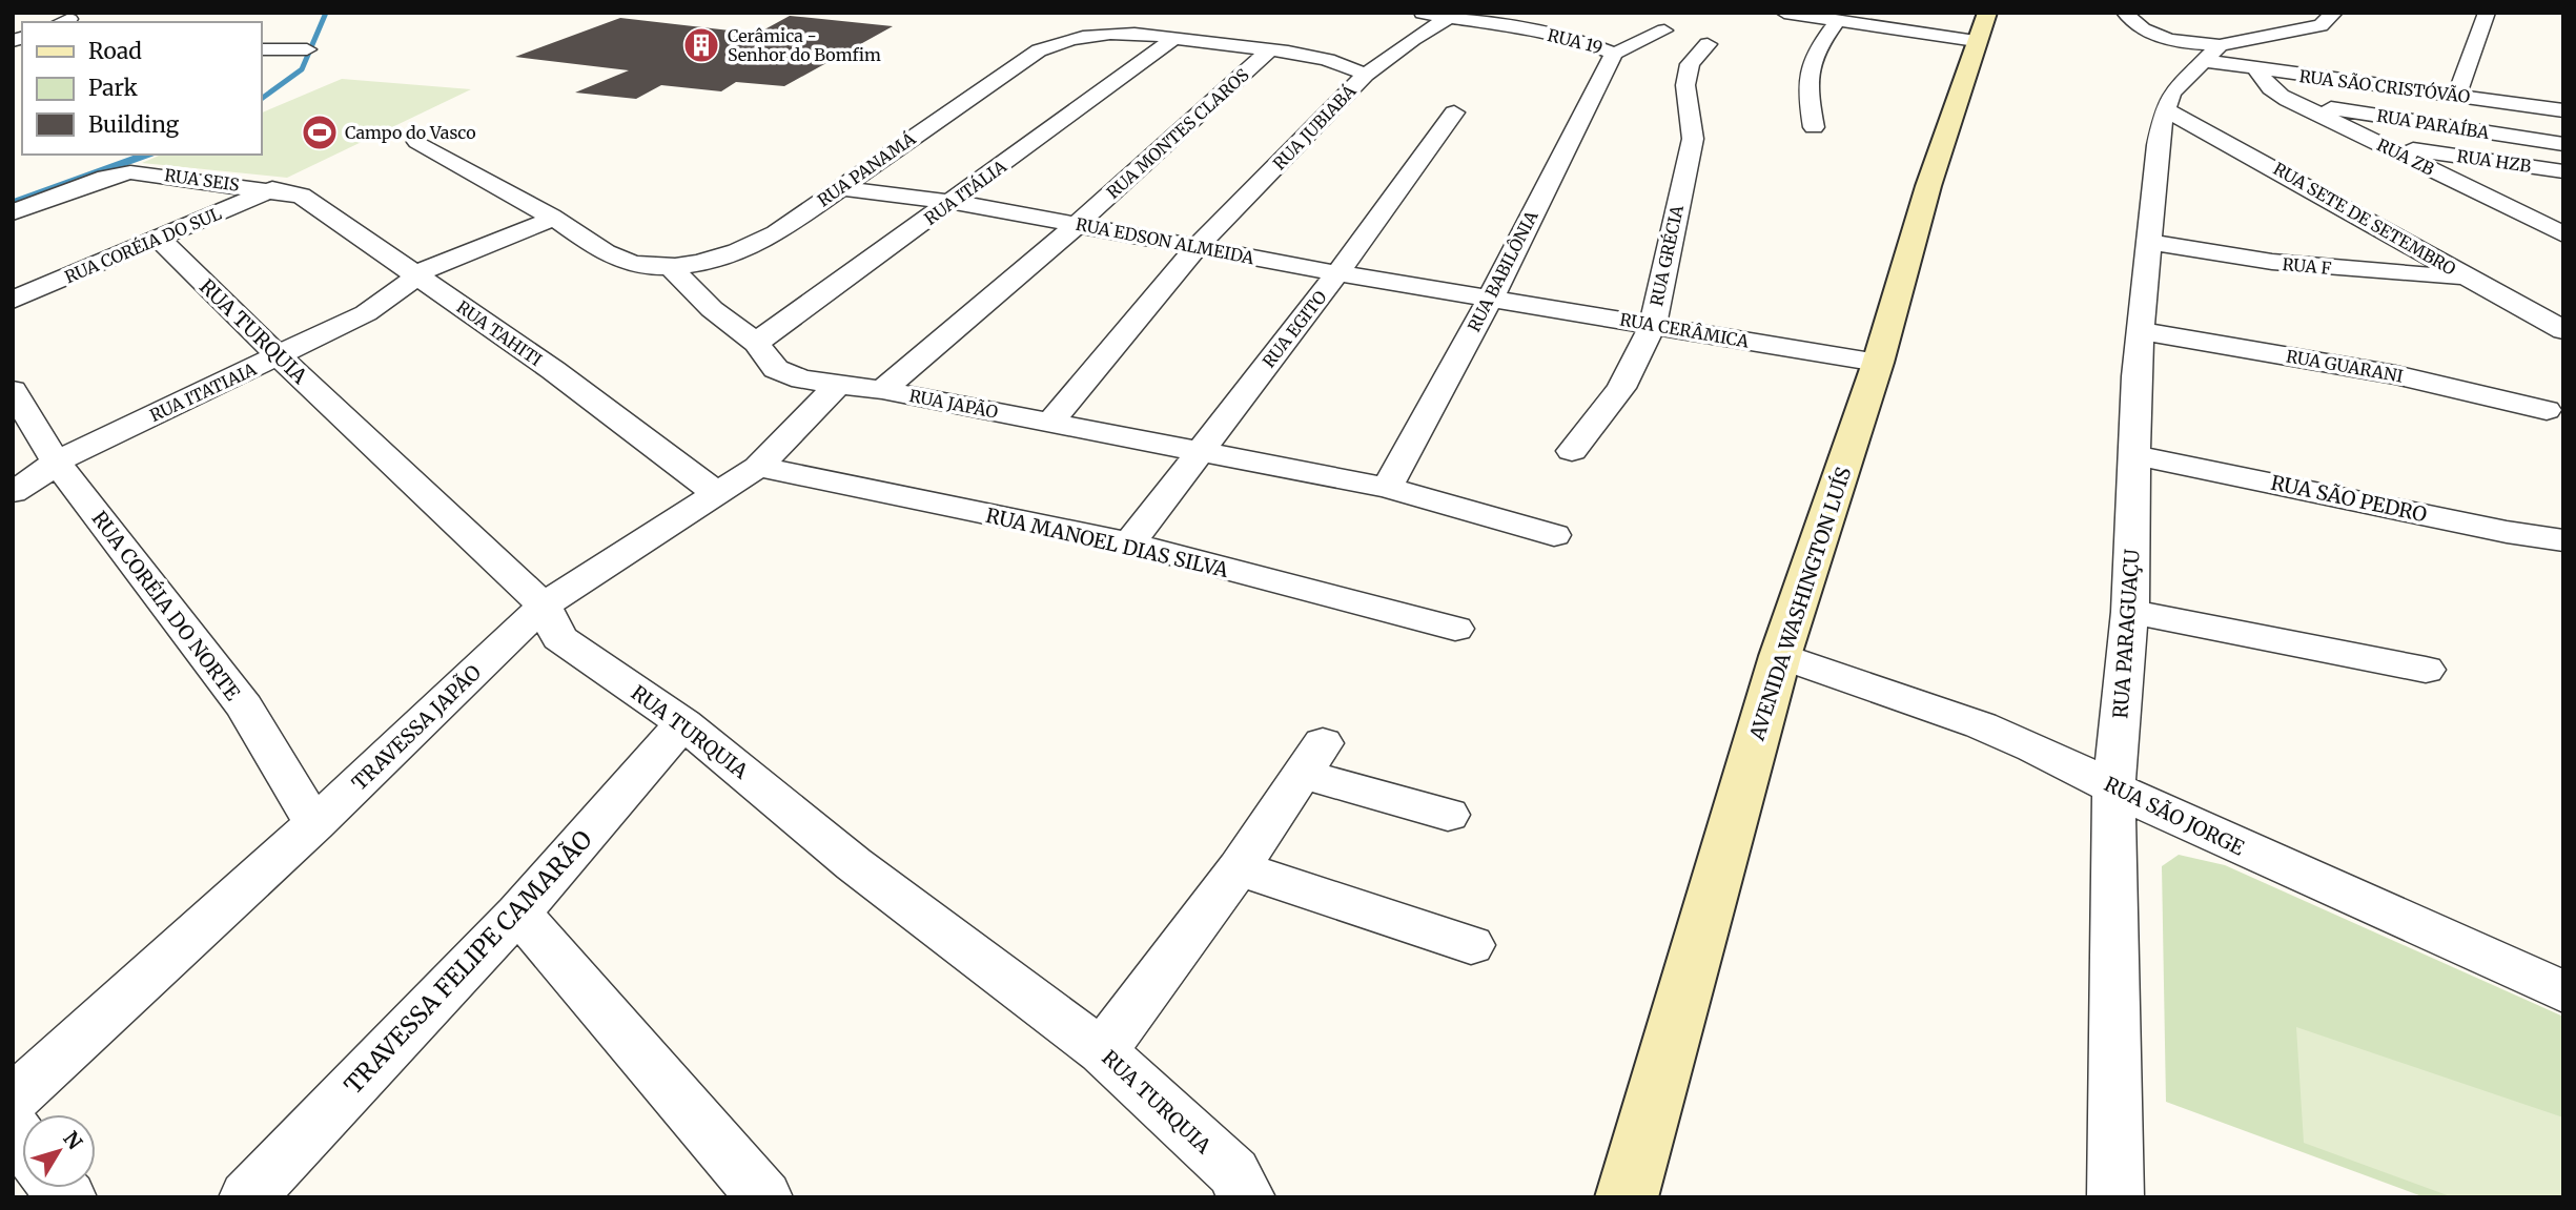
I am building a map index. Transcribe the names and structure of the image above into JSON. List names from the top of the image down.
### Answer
{
  "streets": {
    "main road": ["AVENIDA WASHINGTON LUÍS"],
    "street": [
      "RUA 19",
      "RUA SÃO CRISTÓVÃO",
      "RUA PARAÍBA",
      "RUA JUBIABÁ",
      "RUA MONTES CLAROS",
      "RUA ZB",
      "RUA HZB",
      "RUA PANAMÁ",
      "RUA SEIS",
      "RUA ITÁLIA",
      "RUA SETE DE SETEMBRO",
      "RUA EDSON ALMEIDA",
      "RUA CORÉIA DO SUL",
      "RUA GRÉCIA",
      "RUA F",
      "RUA BABILÔNIA",
      "RUA EGITO",
      "RUA CERÂMICA",
      "RUA TURQUIA",
      "RUA TAHITI",
      "RUA GUARANI",
      "RUA ITATIAIA",
      "RUA JAPÃO",
      "RUA SÃO PEDRO",
      "RUA MANOEL DIAS SILVA",
      "RUA CORÉIA DO NORTE",
      "RUA PARAGUAÇU",
      "TRAVESSA JAPÃO",
      "RUA SÃO JORGE",
      "TRAVESSA FELIPE CAMARÃO"
    ]
  },
  "crossings": [
    ["RUA 19", "RUA BABILÔNIA"],
    ["RUA SÃO CRISTÓVÃO", "RUA ZB"],
    ["RUA SÃO CRISTÓVÃO", "RUA SETE DE SETEMBRO"],
    ["RUA SÃO CRISTÓVÃO", "RUA PARAGUAÇU"],
    ["RUA PARAÍBA", "RUA ZB"],
    ["RUA JUBIABÁ", "RUA MONTES CLAROS"],
    ["RUA JUBIABÁ", "RUA PANAMÁ"],
    ["RUA JUBIABÁ", "RUA ITÁLIA"],
    ["RUA JUBIABÁ", "RUA EDSON ALMEIDA"],
    ["RUA JUBIABÁ", "RUA JAPÃO"],
    ["RUA MONTES CLAROS", "RUA EDSON ALMEIDA"],
    ["RUA MONTES CLAROS", "RUA JAPÃO"],
    ["RUA ZB", "RUA HZB"],
    ["RUA PANAMÁ", "RUA EDSON ALMEIDA"],
    ["RUA PANAMÁ", "RUA JAPÃO"],
    ["RUA SEIS", "RUA CORÉIA DO SUL"],
    ["RUA SEIS", "RUA TAHITI"],
    ["RUA ITÁLIA", "RUA EDSON ALMEIDA"],
    ["RUA ITÁLIA", "RUA JAPÃO"],
    ["RUA SETE DE SETEMBRO", "RUA F"],
    ["RUA SETE DE SETEMBRO", "RUA PARAGUAÇU"],
    ["RUA EDSON ALMEIDA", "RUA BABILÔNIA"],
    ["RUA EDSON ALMEIDA", "RUA EGITO"],
    ["RUA EDSON ALMEIDA", "RUA CERÂMICA"],
    ["RUA CORÉIA DO SUL", "RUA TURQUIA"],
    ["RUA CORÉIA DO SUL", "RUA TAHITI"],
    ["RUA GRÉCIA", "RUA CERÂMICA"],
    ["RUA F", "RUA PARAGUAÇU"],
    ["RUA BABILÔNIA", "RUA CERÂMICA"],
    ["RUA BABILÔNIA", "RUA JAPÃO"],
    ["RUA EGITO", "RUA JAPÃO"],
    ["RUA EGITO", "RUA MANOEL DIAS SILVA"],
    ["RUA CERÂMICA", "AVENIDA WASHINGTON LUÍS"],
    ["RUA TURQUIA", "RUA ITATIAIA"],
    ["RUA TURQUIA", "TRAVESSA JAPÃO"],
    ["RUA TURQUIA", "TRAVESSA FELIPE CAMARÃO"],
    ["RUA TAHITI", "RUA ITATIAIA"],
    ["RUA TAHITI", "TRAVESSA JAPÃO"],
    ["RUA GUARANI", "RUA PARAGUAÇU"],
    ["RUA ITATIAIA", "RUA CORÉIA DO NORTE"],
    ["RUA JAPÃO", "TRAVESSA JAPÃO"],
    ["RUA SÃO PEDRO", "RUA PARAGUAÇU"],
    ["RUA MANOEL DIAS SILVA", "TRAVESSA JAPÃO"],
    ["AVENIDA WASHINGTON LUÍS", "RUA SÃO JORGE"],
    ["RUA CORÉIA DO NORTE", "TRAVESSA JAPÃO"],
    ["RUA PARAGUAÇU", "RUA SÃO JORGE"]
  ],
  "places": {
    "building": ["Cerâmica - Senhor do Bomfim"],
    "sports": ["Campo do Vasco"]
  },
  "legend": ["Road", "Park", "Building"],
  "north": "top right"
}
